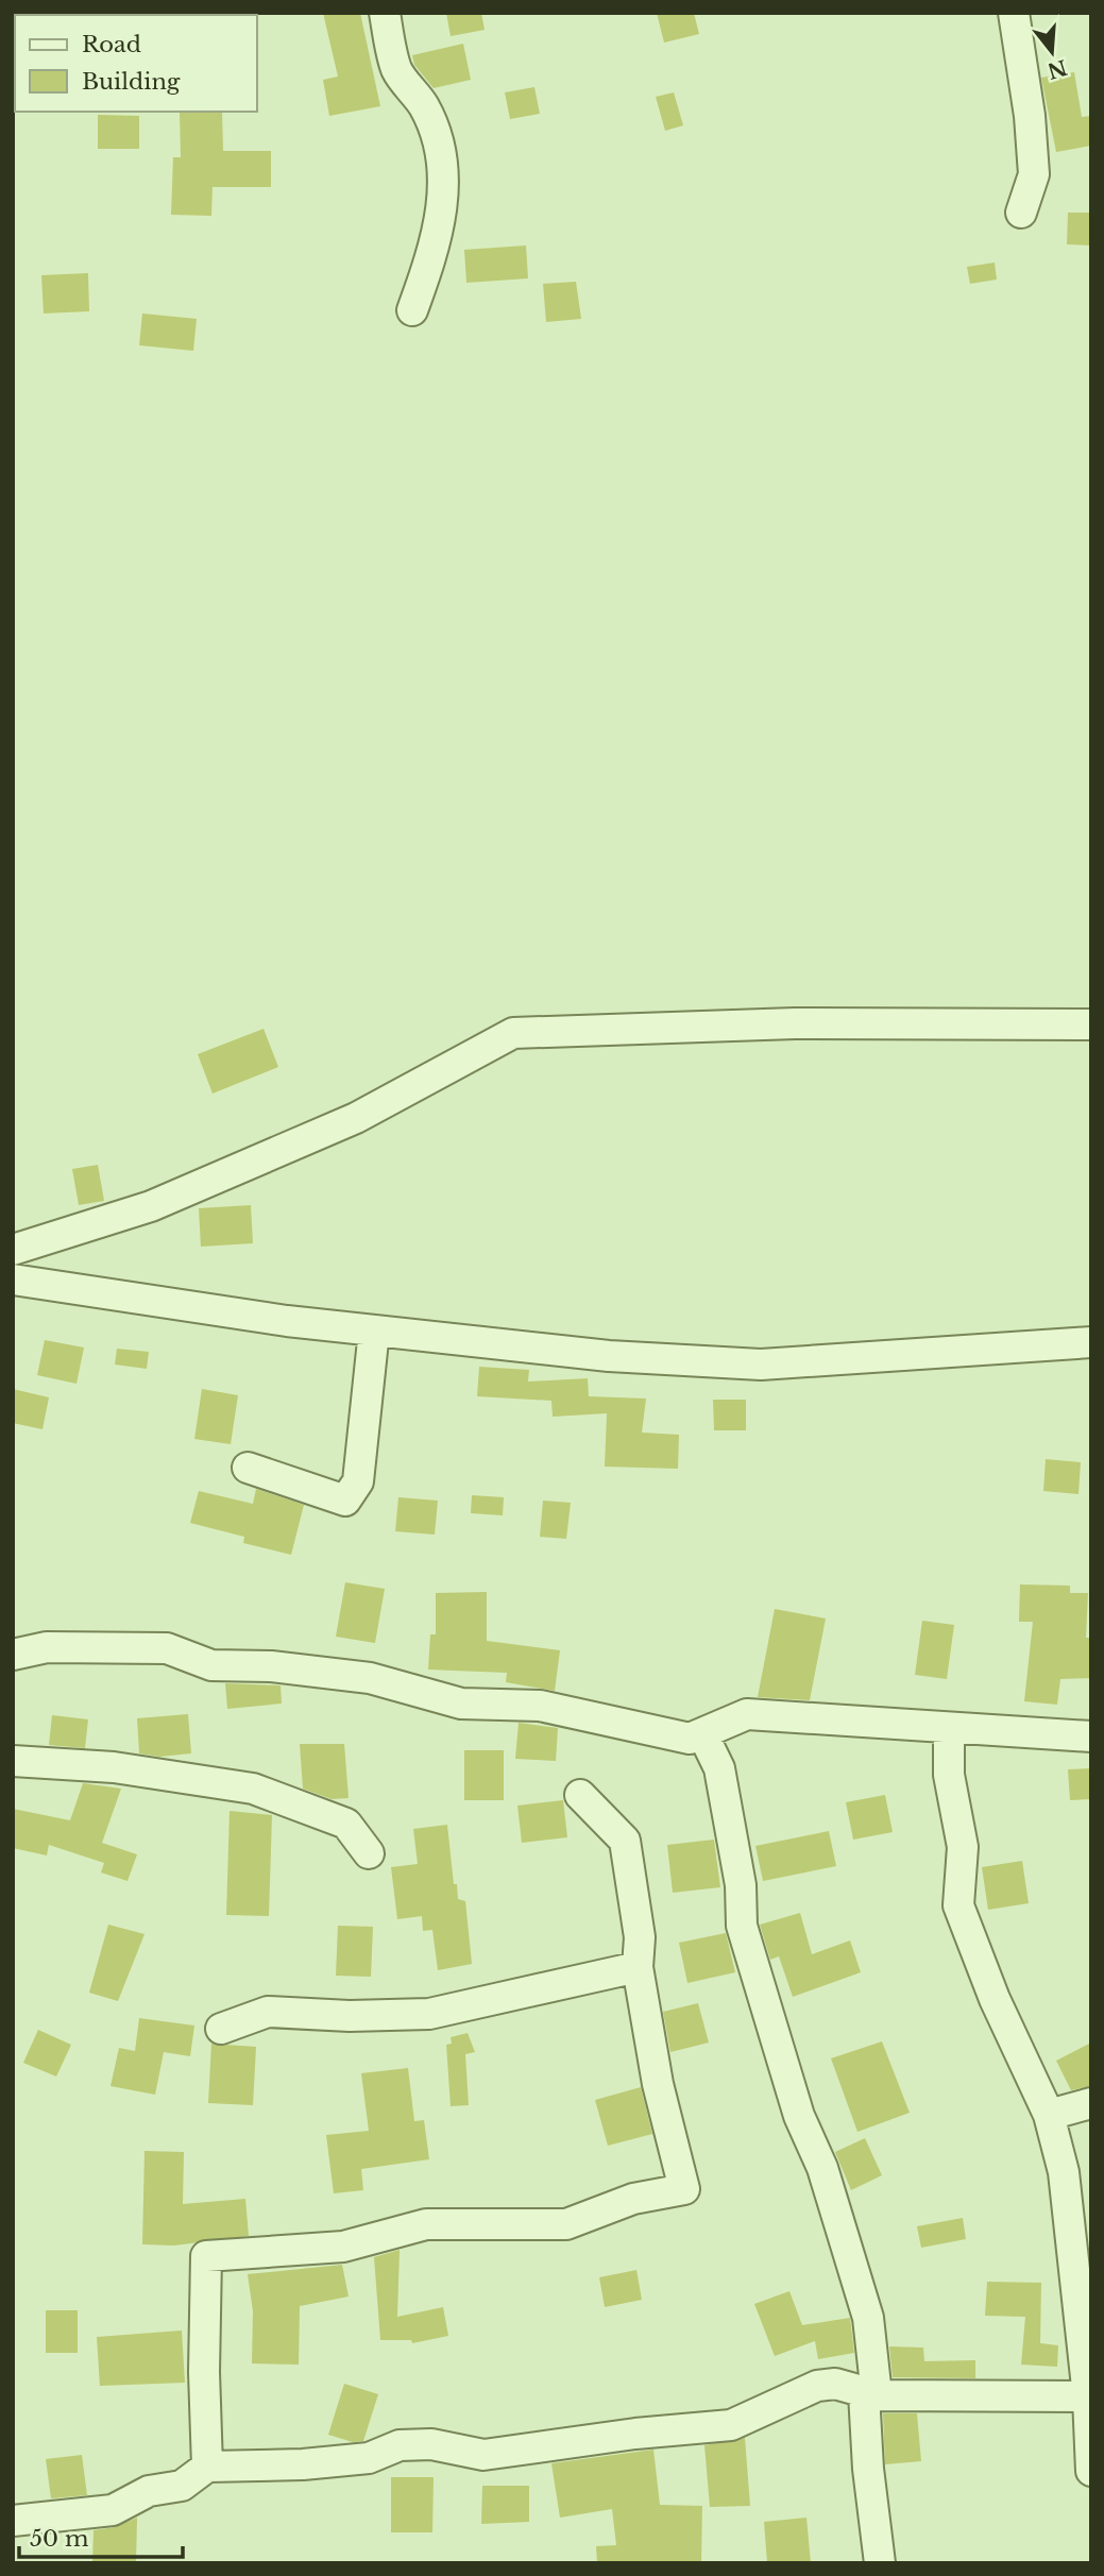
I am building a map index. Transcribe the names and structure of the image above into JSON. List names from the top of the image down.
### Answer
{
  "legend": ["Road", "Building"],
  "scale_bar": "50 m",
  "north": "bottom"
}
